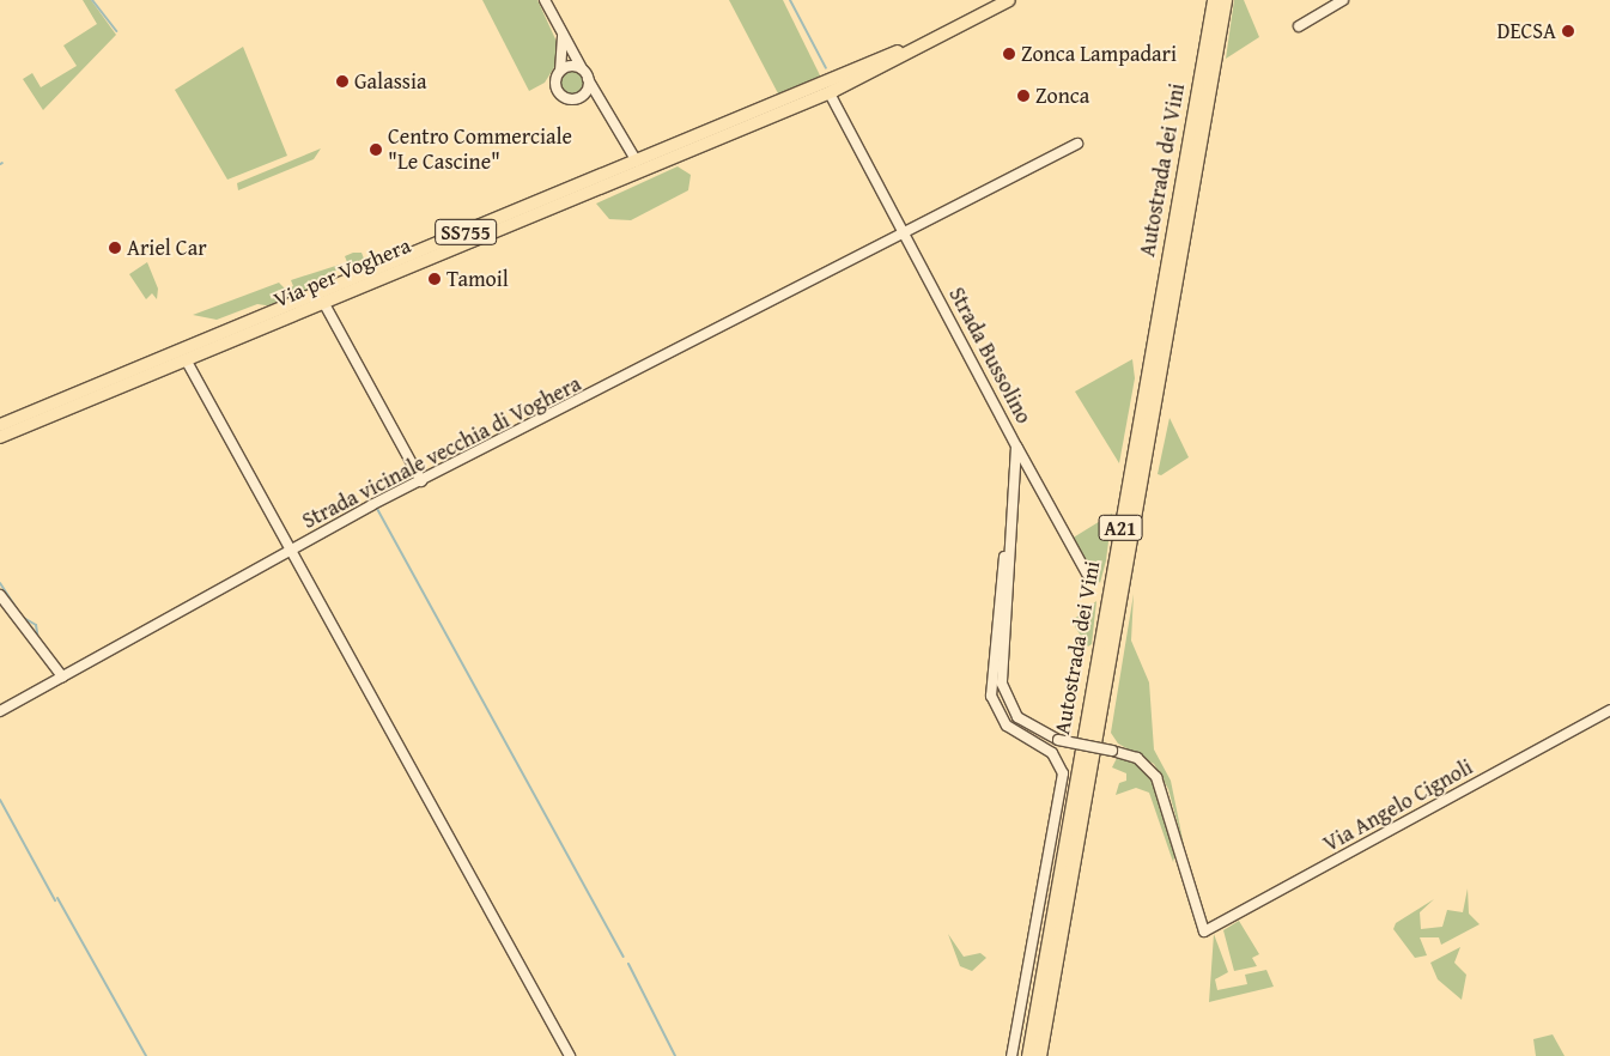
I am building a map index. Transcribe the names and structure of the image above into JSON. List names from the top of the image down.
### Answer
{
  "streets": {
    "highway": ["Autostrada dei Vini", "A21"],
    "main road": ["SS755", "Via per Voghera"],
    "street": ["Strada Bussolino", "Strada vicinale vecchia di Voghera", "Via Angelo Cignoli"]
  },
  "crossings": [
    ["Via per Voghera", "Strada Bussolino"],
    ["Strada Bussolino", "Strada vicinale vecchia di Voghera"],
    ["Strada Bussolino", "Via Angelo Cignoli"]
  ],
  "places": [
    "DECSA",
    "Zonca Lampadari",
    "Galassia",
    "Zonca",
    "Centro Commerciale \"Le Cascine\"",
    "Ariel Car",
    "Tamoil"
  ]
}
